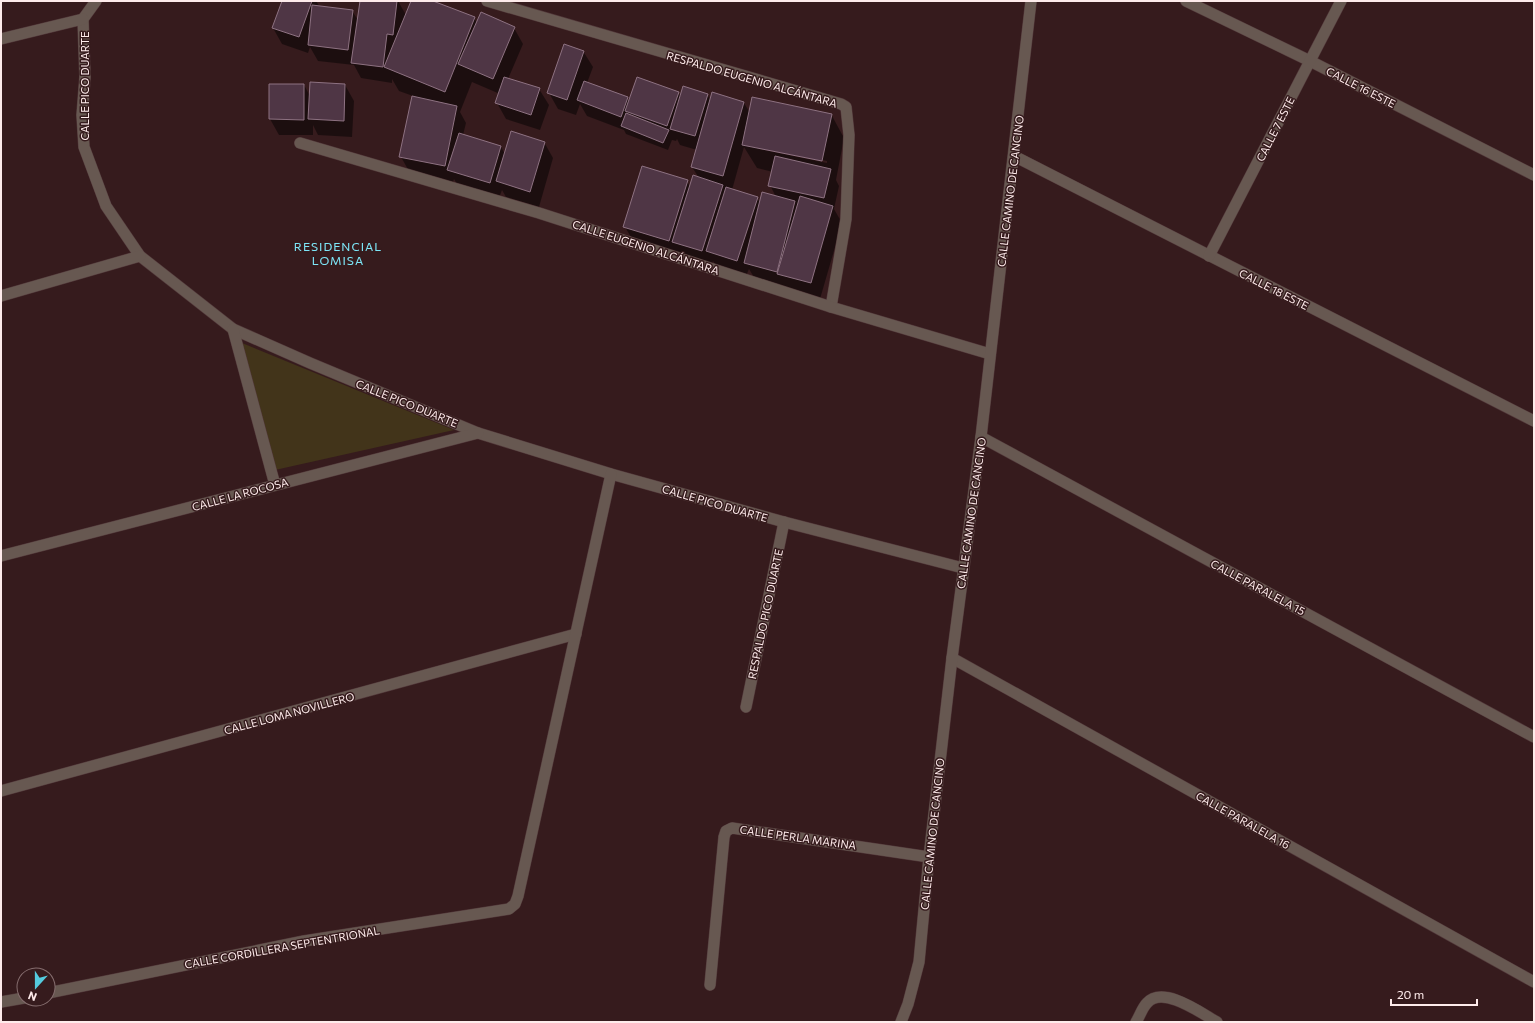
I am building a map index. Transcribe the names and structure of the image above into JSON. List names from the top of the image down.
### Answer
{
  "streets": {
    "street": [
      "RESPALDO EUGENIO ALCÁNTARA",
      "CALLE PICO DUARTE",
      "CALLE 16 ESTE",
      "CALLE 7 ESTE",
      "CALLE CAMINO DE CANCINO",
      "CALLE EUGENIO ALCÁNTARA",
      "CALLE 18 ESTE",
      "CALLE LA ROCOSA",
      "CALLE PARALELA 15",
      "RESPALDO PICO DUARTE",
      "CALLE LOMA NOVILLERO",
      "CALLE PARALELA 16",
      "CALLE PERLA MARINA",
      "CALLE CORDILLERA SEPTENTRIONAL"
    ]
  },
  "crossings": [
    ["RESPALDO EUGENIO ALCÁNTARA", "CALLE EUGENIO ALCÁNTARA"],
    ["CALLE PICO DUARTE", "CALLE CAMINO DE CANCINO"],
    ["CALLE PICO DUARTE", "CALLE LA ROCOSA"],
    ["CALLE PICO DUARTE", "RESPALDO PICO DUARTE"],
    ["CALLE 16 ESTE", "CALLE 7 ESTE"],
    ["CALLE 7 ESTE", "CALLE 18 ESTE"],
    ["CALLE CAMINO DE CANCINO", "CALLE EUGENIO ALCÁNTARA"],
    ["CALLE CAMINO DE CANCINO", "CALLE 18 ESTE"],
    ["CALLE CAMINO DE CANCINO", "CALLE PARALELA 15"],
    ["CALLE CAMINO DE CANCINO", "CALLE PARALELA 16"],
    ["CALLE CAMINO DE CANCINO", "CALLE PERLA MARINA"],
    ["CALLE LOMA NOVILLERO", "CALLE CORDILLERA SEPTENTRIONAL"]
  ],
  "districts": ["RESIDENCIAL LOMISA"],
  "scale_bar": "20 m",
  "north": "bottom"
}
